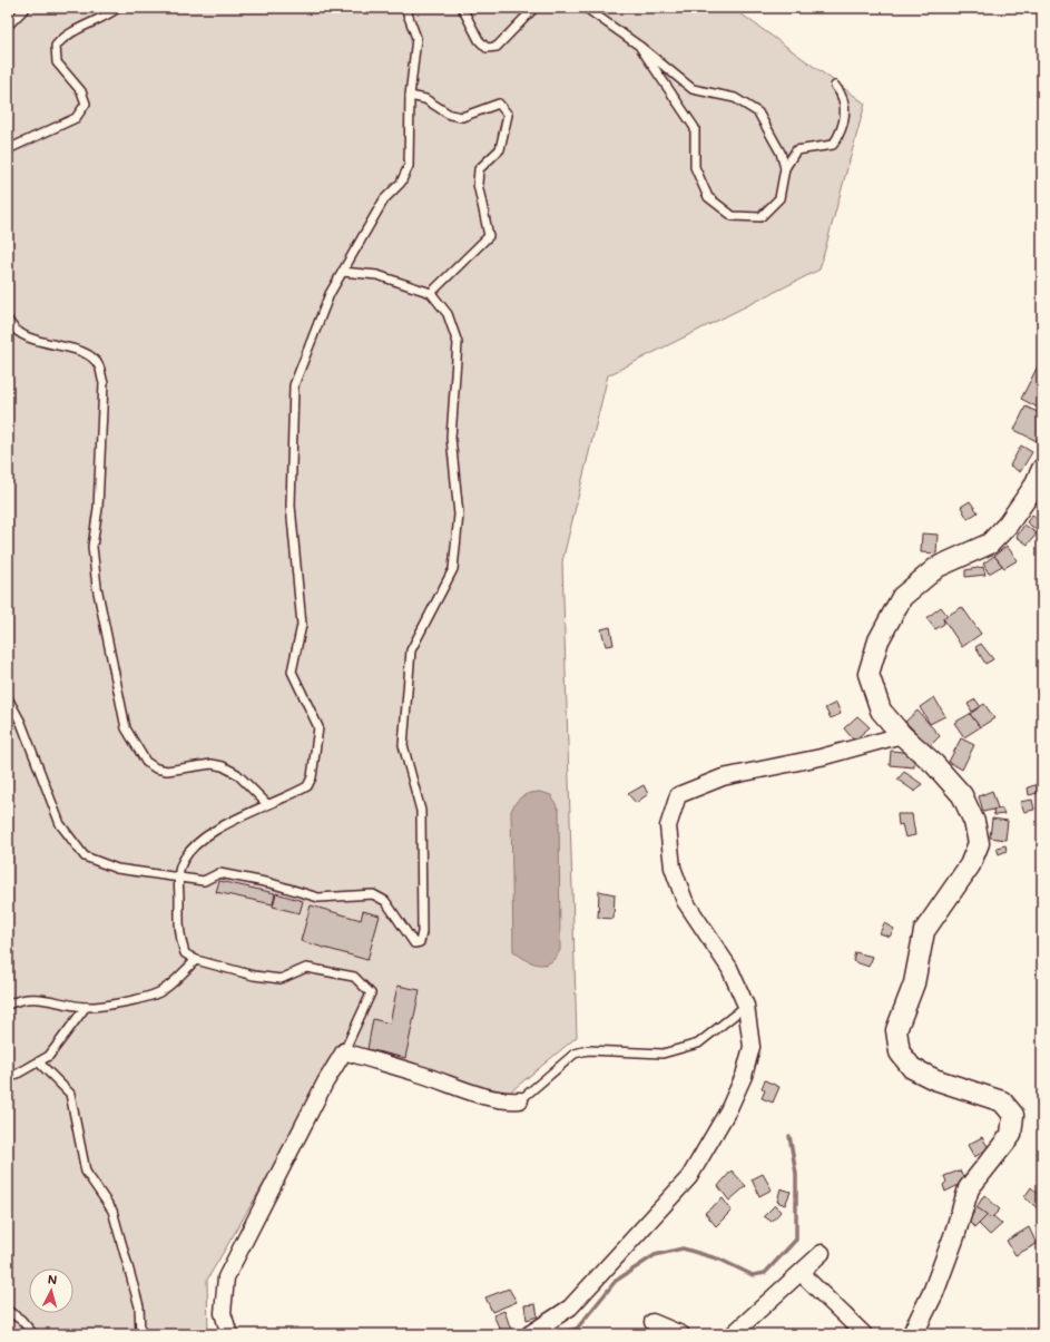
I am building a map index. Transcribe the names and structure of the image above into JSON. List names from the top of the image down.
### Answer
{
  "north": "top"
}
